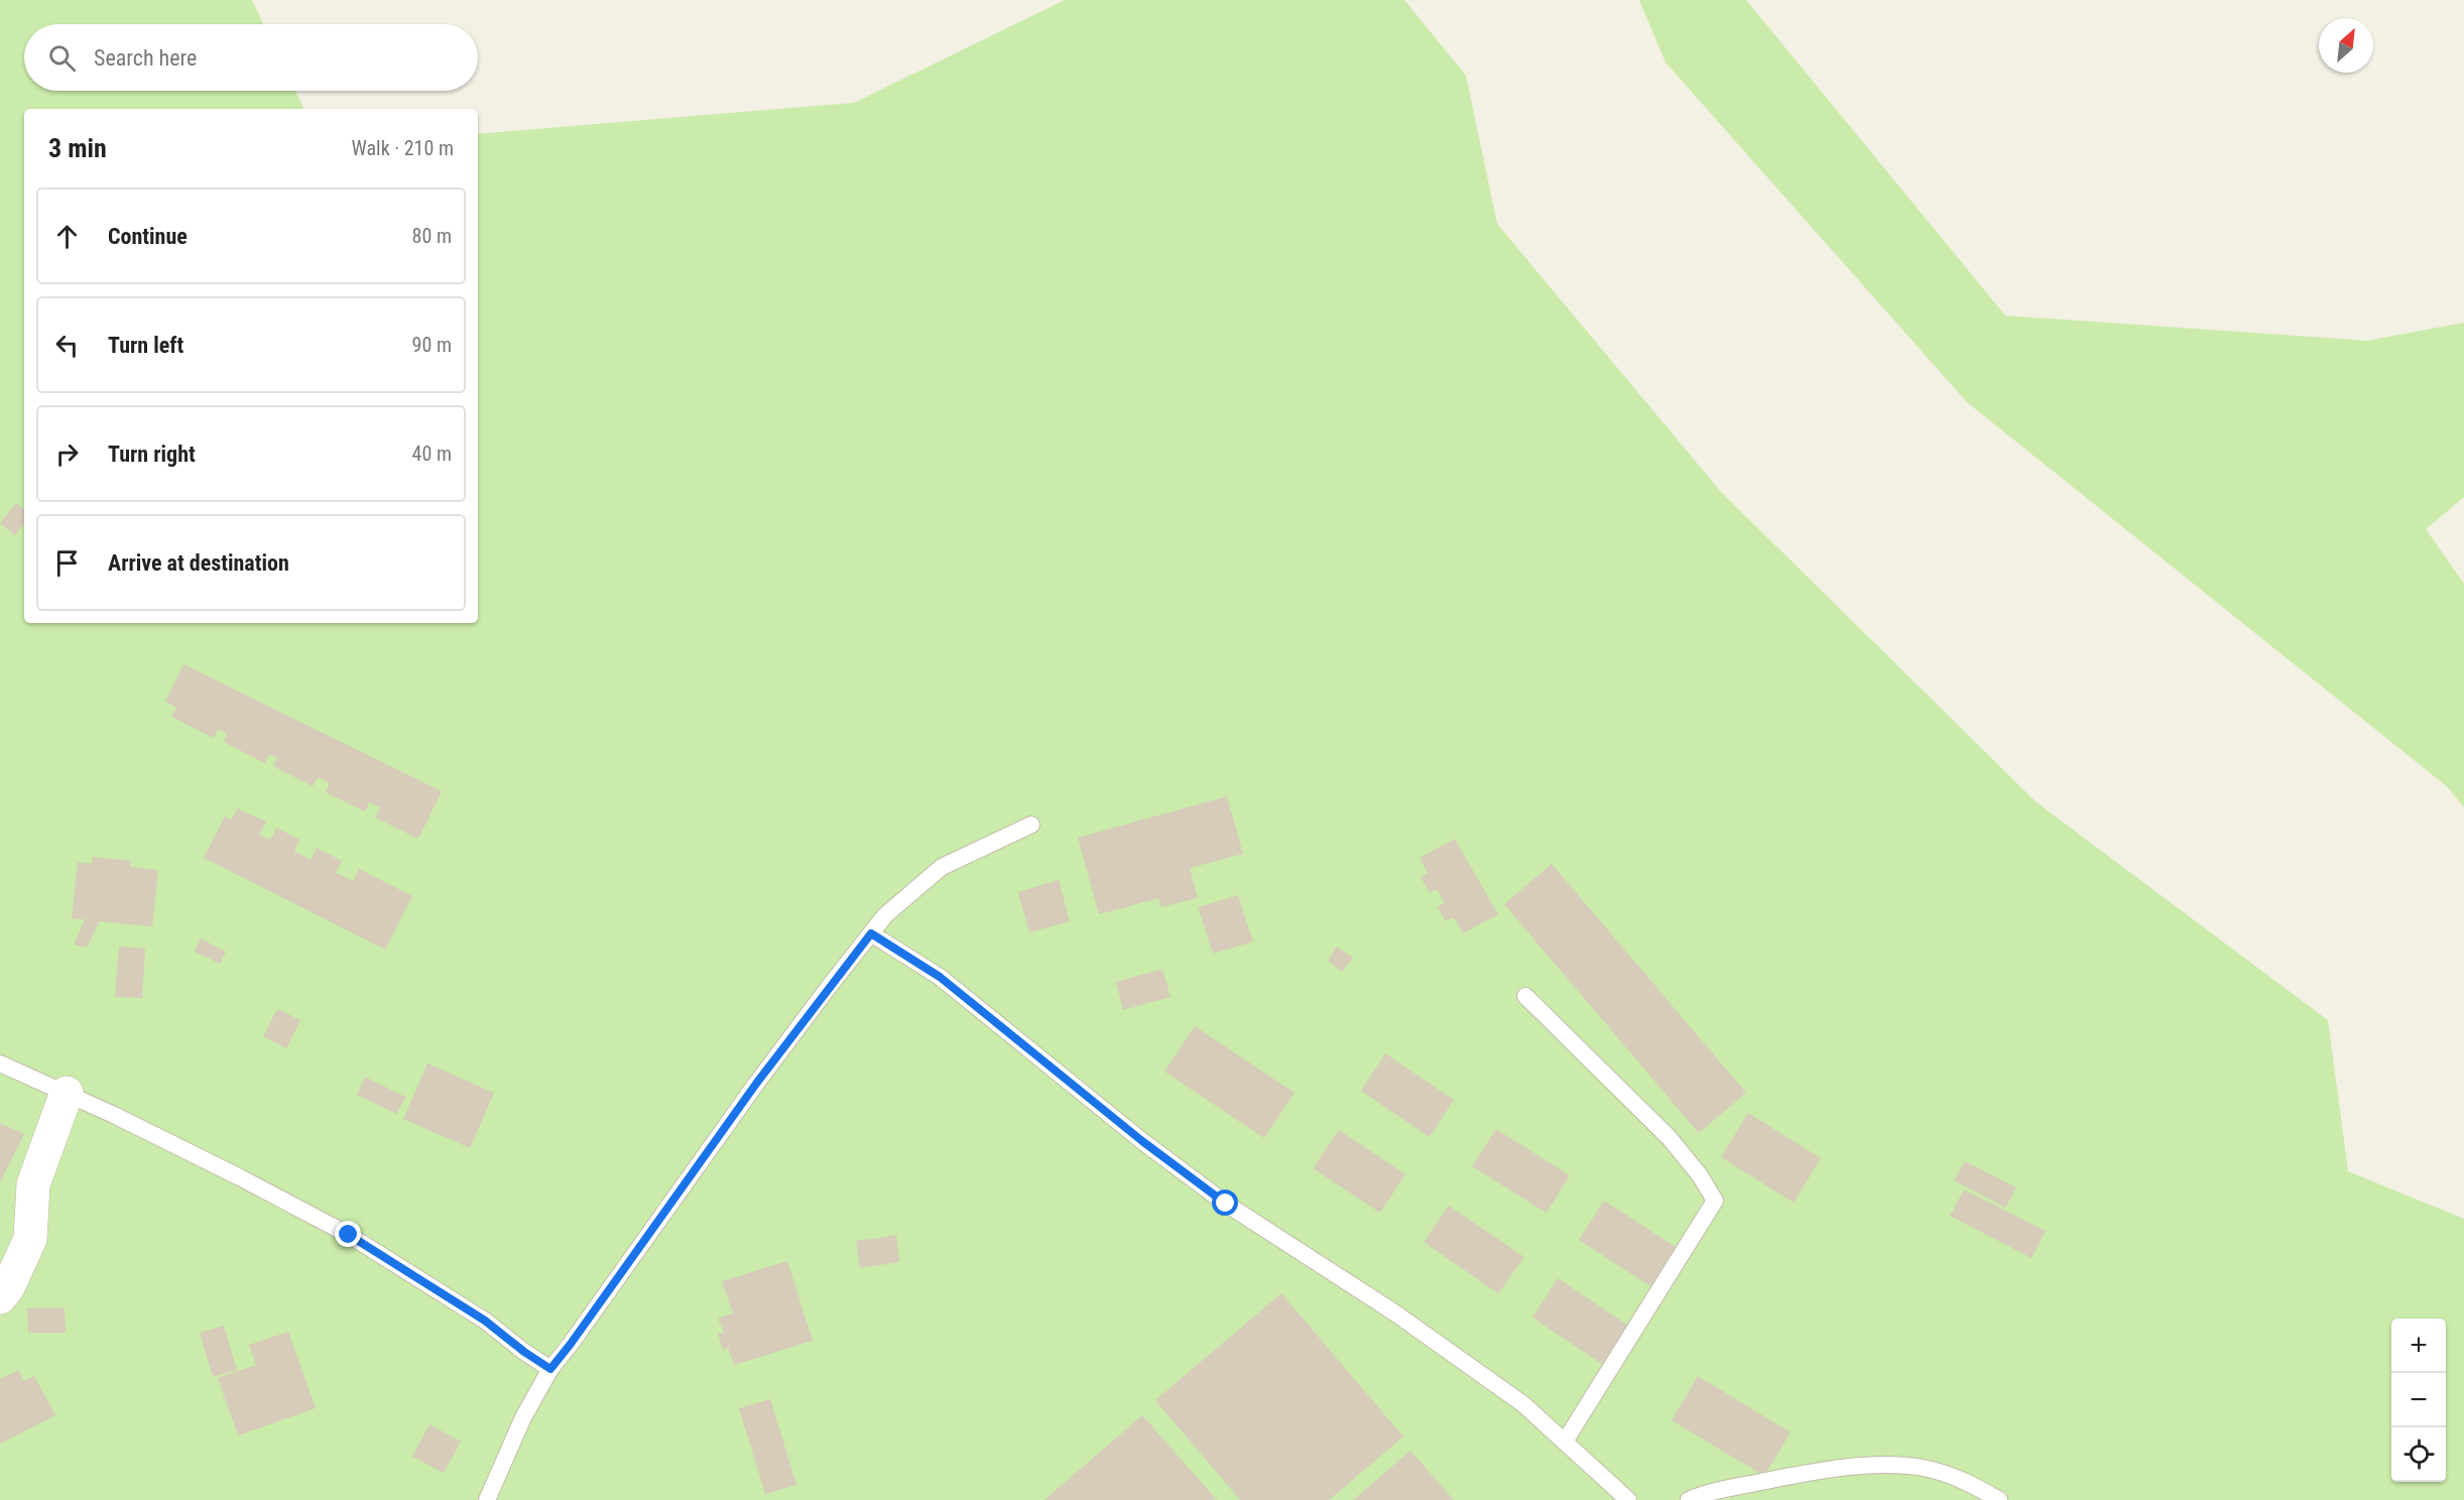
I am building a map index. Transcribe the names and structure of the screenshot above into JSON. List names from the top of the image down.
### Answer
{
  "north": "top right",
  "page": {
    "search": "Search here",
    "heading": ["3 min", "Walk · 210 m"],
    "list": [
      ["Continue", "80 m"],
      ["Turn left", "90 m"],
      ["Turn right", "40 m"],
      "Arrive at destination"
    ],
    "map_buttons": ["+", "−"]
  }
}
